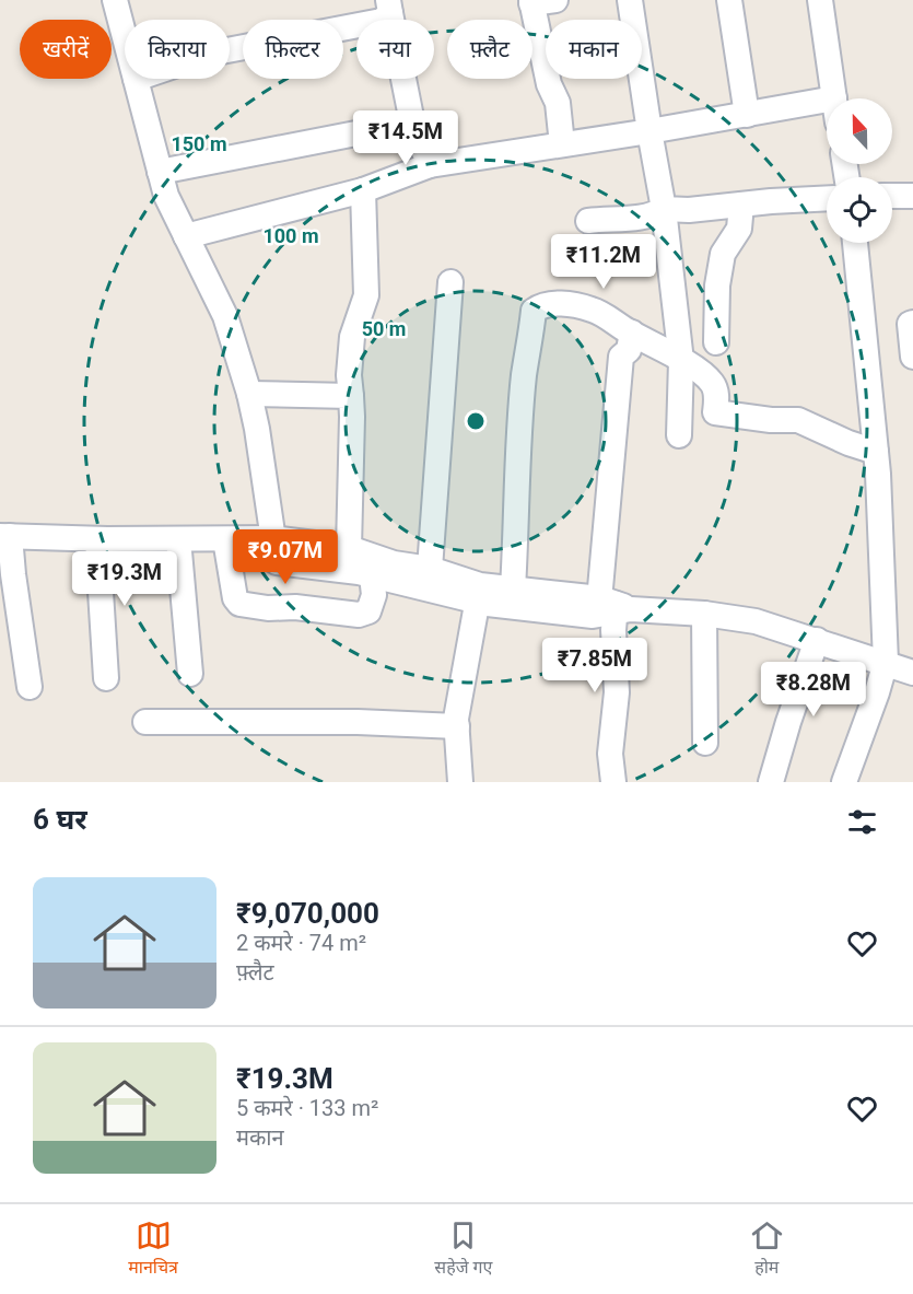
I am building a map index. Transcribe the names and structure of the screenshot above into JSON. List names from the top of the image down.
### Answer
{
  "north": "top",
  "page": {
    "chip": [
      "खरीदें",
      "किराया",
      "फ़िल्टर",
      "नया",
      "फ़्लैट",
      "मकान"
    ],
    "price": [
      "₹14.5M",
      "₹11.2M",
      "₹9.07M",
      "₹19.3M",
      "₹7.85M",
      "₹8.28M"
    ],
    "heading": "6 घर",
    "list": [
      {
        "name": "₹9,070,000",
        "note": "2 कमरे · 74 m² · फ़्लैट"
      },
      {
        "name": "₹19.3M",
        "note": "5 कमरे · 133 m² · मकान"
      }
    ],
    "tabs": ["मानचित्र", "सहेजे गए", "होम"]
  },
  "rings": ["150 m", "100 m", "50 m"]
}
